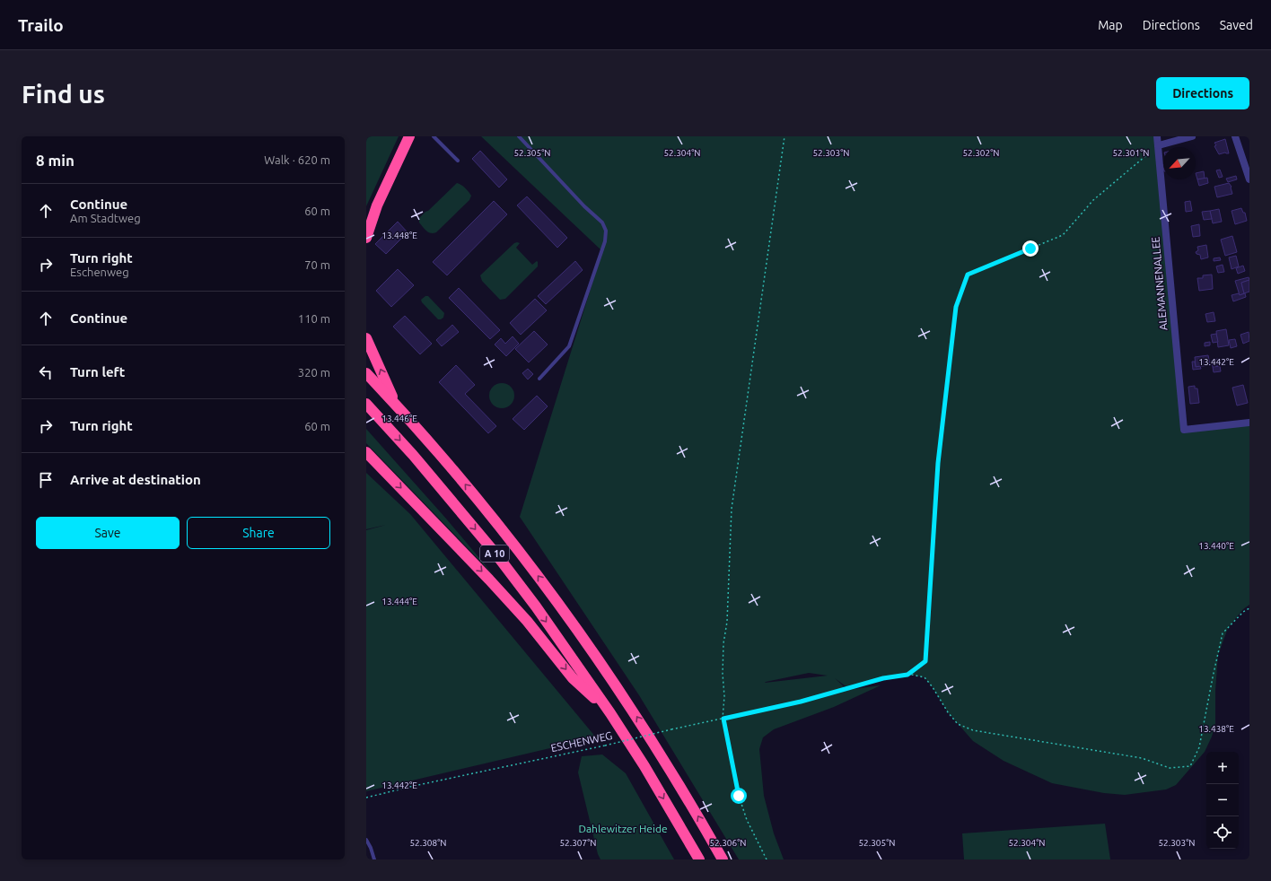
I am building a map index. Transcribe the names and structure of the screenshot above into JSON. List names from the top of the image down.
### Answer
{
  "streets": {
    "highway": ["A 10"],
    "street": ["ALEMANNENALLEE"],
    "path": ["ESCHENWEG"]
  },
  "parks": ["Dahlewitzer Heide"],
  "north": "bottom left",
  "page": {
    "header": "Trailo",
    "nav": ["Map", "Directions", "Saved"],
    "buttons": [
      "Directions",
      ["Save", "Share"]
    ],
    "title": "Find us",
    "heading": ["8 min", "Walk · 620 m"],
    "list": [
      ["Continue", "Am Stadtweg", "60 m"],
      ["Turn right", "Eschenweg", "70 m"],
      ["Continue", "110 m"],
      ["Turn left", "320 m"],
      ["Turn right", "60 m"],
      "Arrive at destination"
    ],
    "map_buttons": ["+", "−"]
  },
  "coordinates": [
    "52.302°N",
    "52.301°N",
    "52.305°N",
    "52.304°N",
    "52.303°N",
    "13.448°E",
    "13.442°E",
    "13.446°E",
    "13.440°E",
    "13.444°E",
    "13.438°E",
    "52.308°N",
    "52.307°N",
    "52.306°N"
  ]
}
